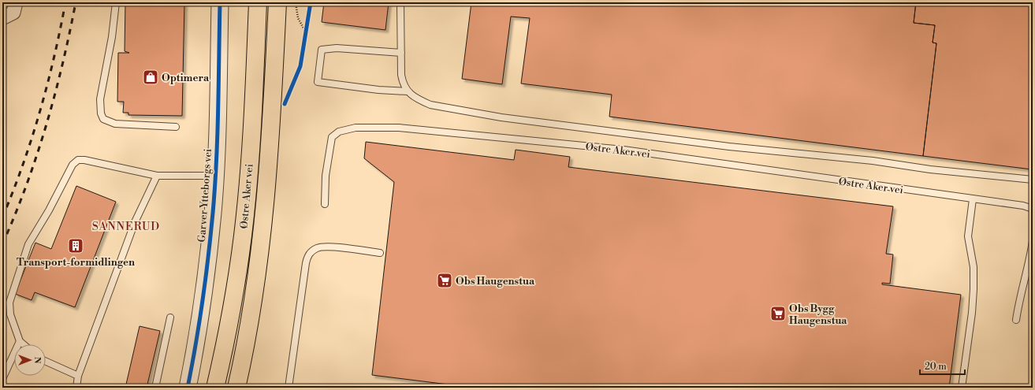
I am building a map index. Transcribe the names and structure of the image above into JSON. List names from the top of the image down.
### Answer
{
  "streets": {
    "highway": ["Østre Aker vei"],
    "street": ["Garver Ytteborgs vei"]
  },
  "districts": ["SANNERUD"],
  "places": {
    "shop": ["Optimera"],
    "building": ["Transport-formidlingen"],
    "supermarket": ["Obs Haugenstua", "Obs Bygg Haugenstua"]
  },
  "scale_bar": "20 m",
  "north": "right"
}
